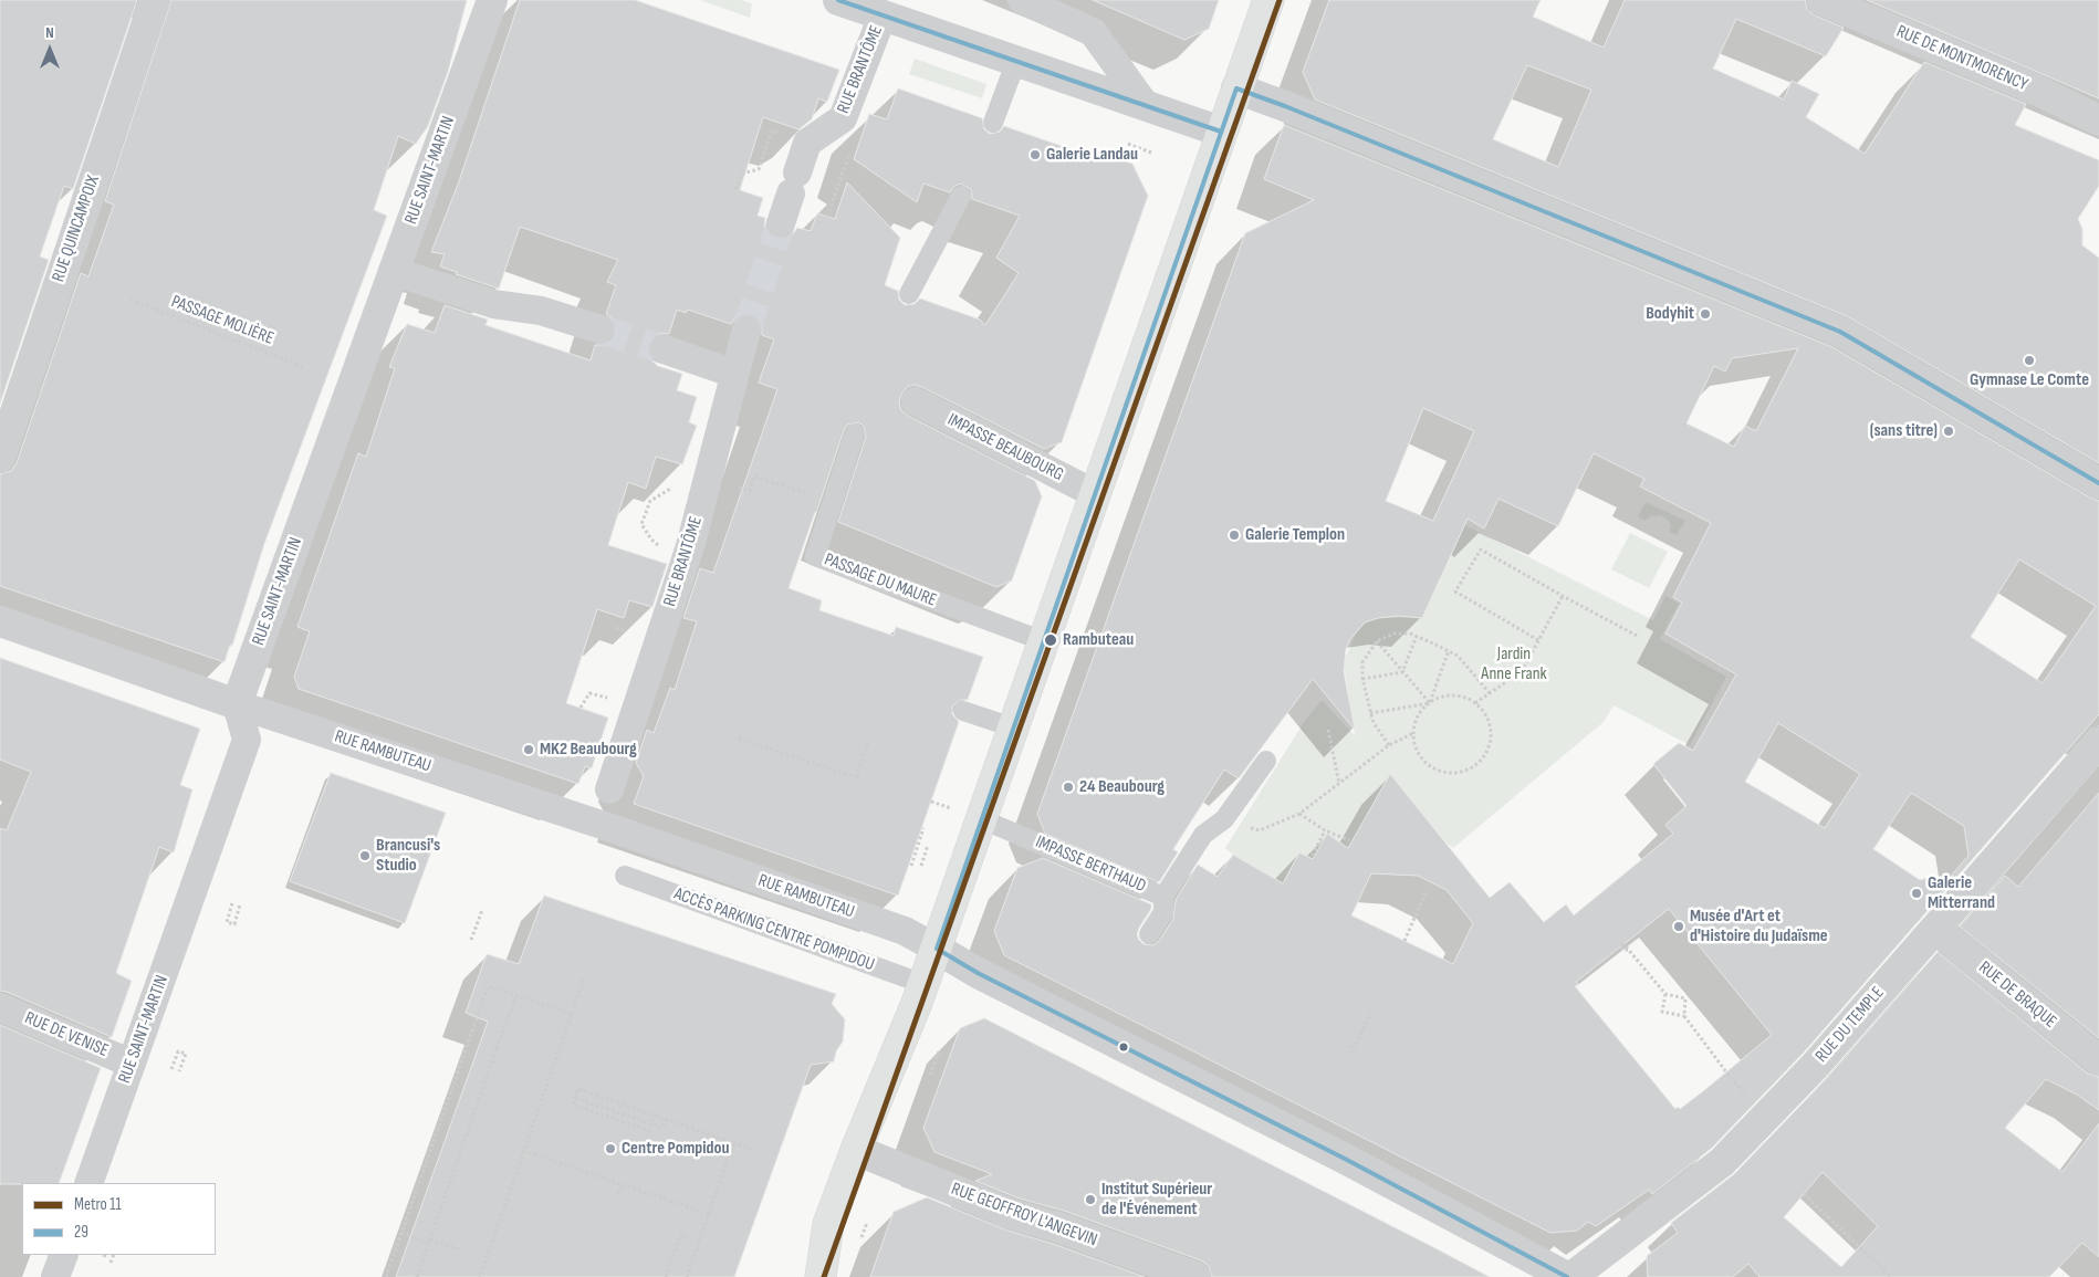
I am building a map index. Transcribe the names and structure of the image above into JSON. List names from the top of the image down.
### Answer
{
  "streets": {
    "street": [
      "RUE DE MONTMORENCY",
      "RUE BRANTÔME",
      "RUE SAINT-MARTIN",
      "RUE QUINCAMPOIX",
      "IMPASSE BEAUBOURG",
      "RUE RAMBUTEAU",
      "RUE DE BRAQUE",
      "RUE DU TEMPLE",
      "RUE DE VENISE",
      "RUE GEOFFROY L'ANGEVIN"
    ],
    "lane": ["PASSAGE DU MAURE", "IMPASSE BERTHAUD", "ACCÈS PARKING CENTRE POMPIDOU"],
    "path": ["PASSAGE MOLIÈRE"]
  },
  "crossings": [
    ["RUE BRANTÔME", "RUE RAMBUTEAU"],
    ["RUE SAINT-MARTIN", "RUE RAMBUTEAU"],
    ["RUE SAINT-MARTIN", "RUE DE VENISE"],
    ["RUE DE BRAQUE", "RUE DU TEMPLE"]
  ],
  "parks": ["Jardin Anne Frank"],
  "places": [
    "Galerie Landau",
    "Bodyhit",
    "Gymnase Le Comte",
    "(sans titre)",
    "Galerie Templon",
    "Rambuteau",
    "MK2 Beaubourg",
    "24 Beaubourg",
    "Brancusi's Studio",
    "Galerie Mitterrand",
    "Musée d'Art et d'Histoire du Judaïsme",
    "Centre Pompidou",
    "Institut Supérieur de l'Événement"
  ],
  "lines": ["metro line 11", "transit line 29"],
  "legend": ["Metro 11", "29"],
  "north": "top"
}
